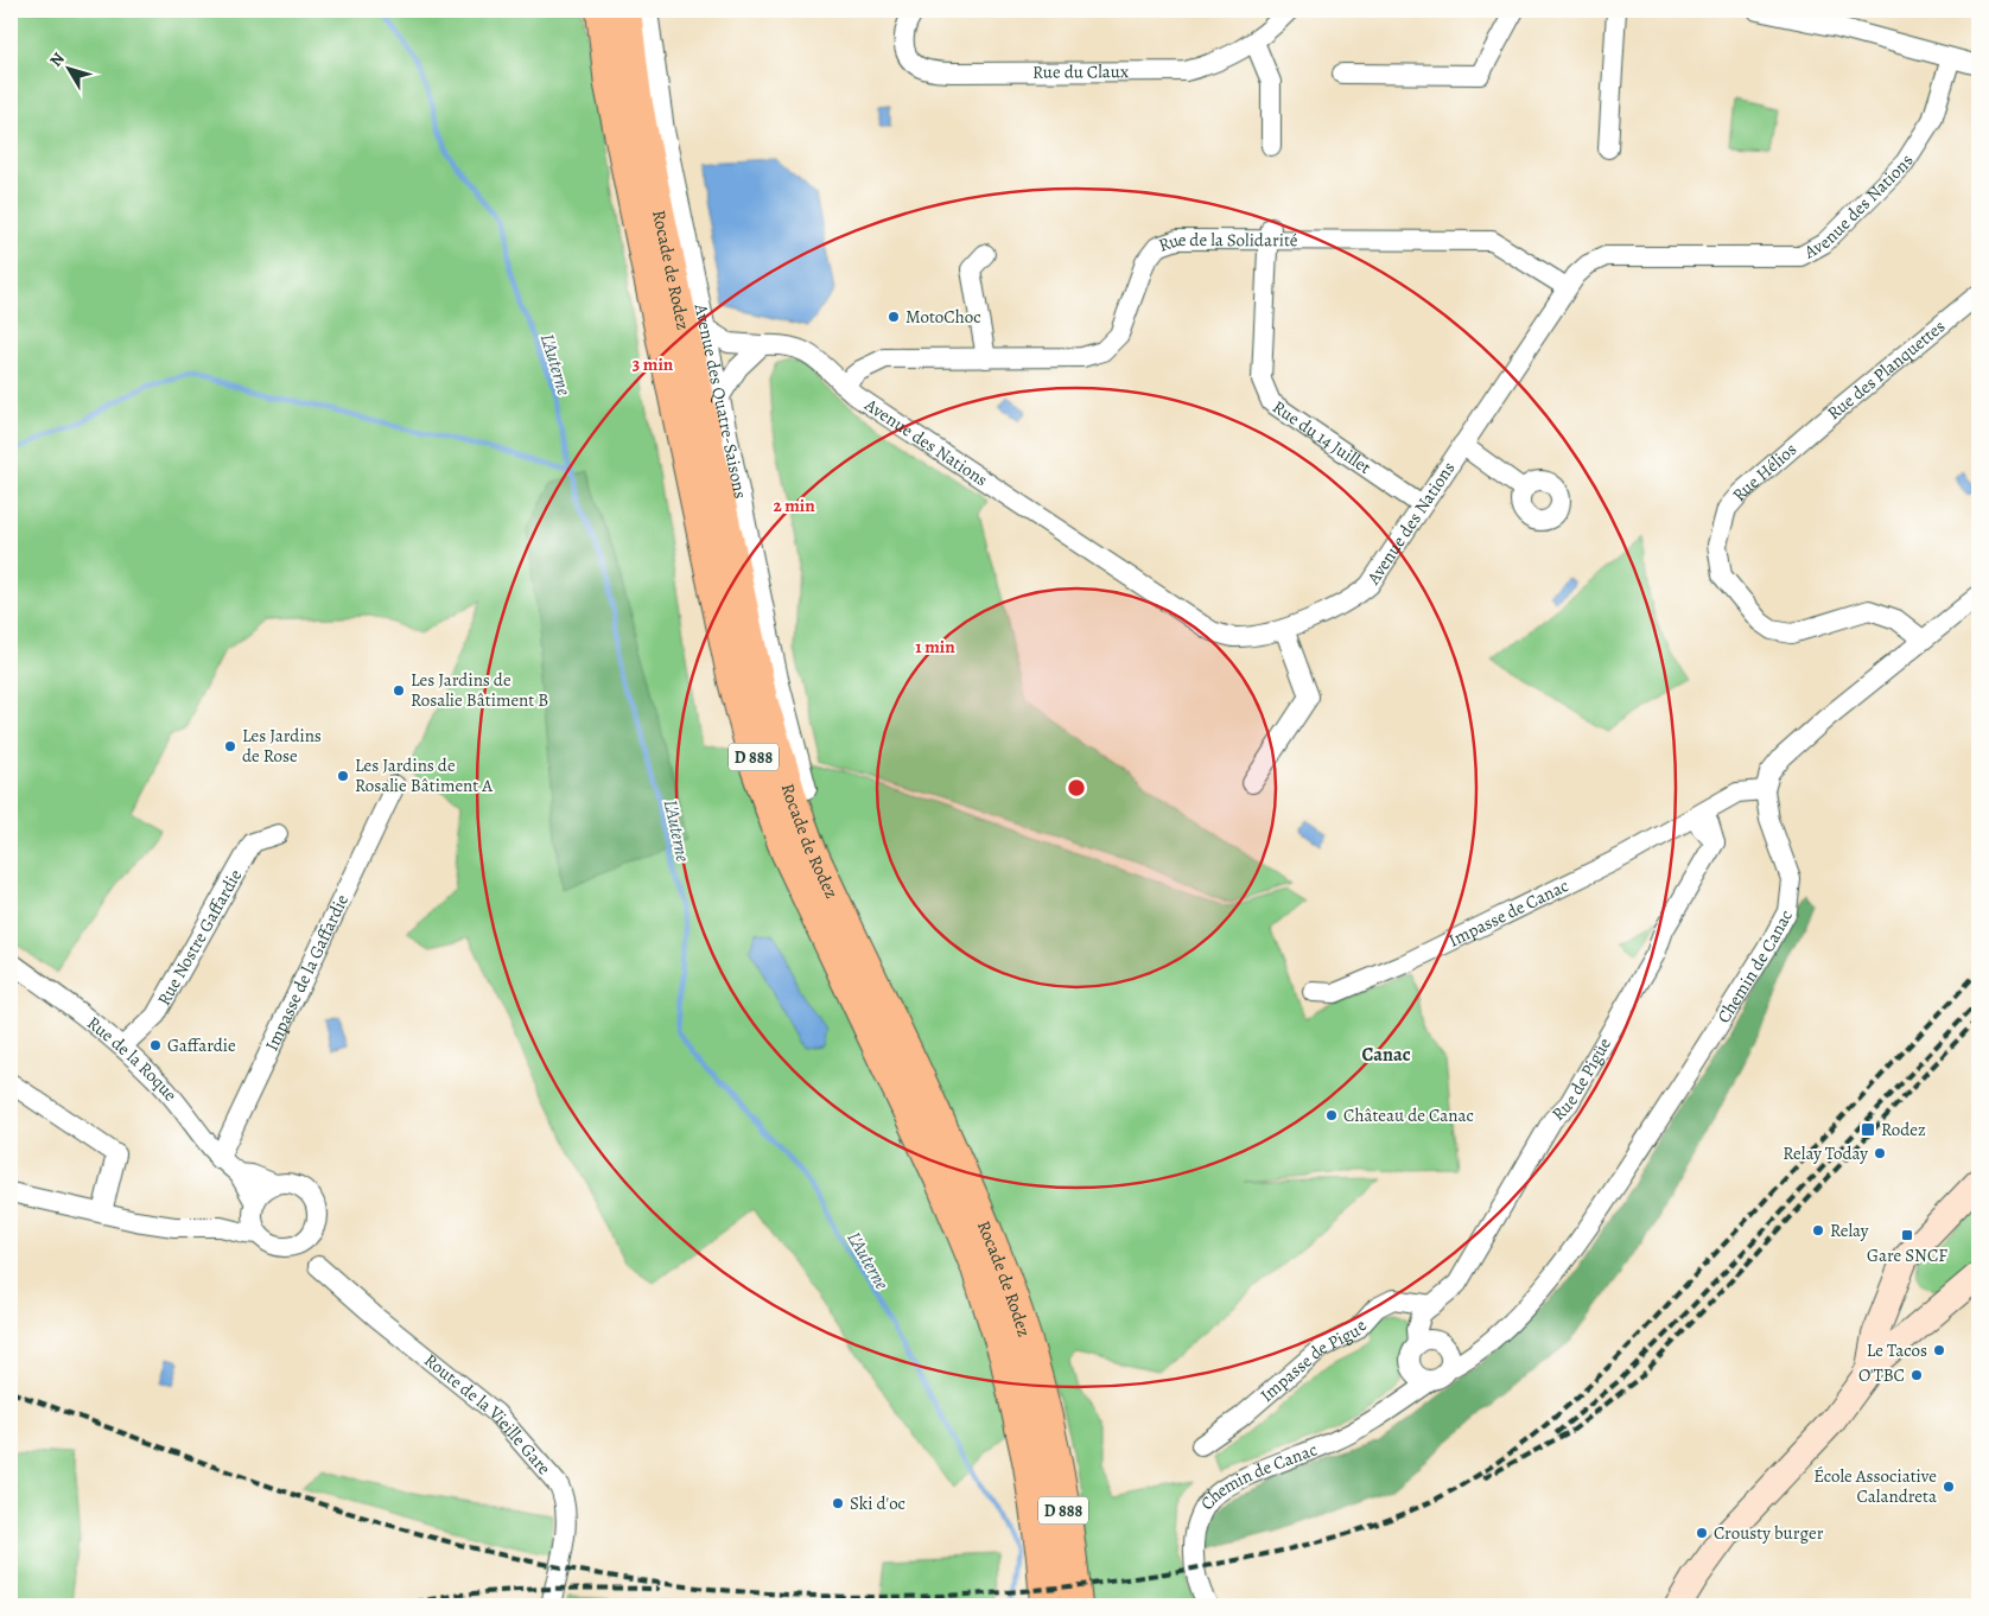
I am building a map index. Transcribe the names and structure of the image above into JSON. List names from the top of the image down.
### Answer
{
  "streets": {
    "highway": ["Rocade de Rodez", "D 888"],
    "street": [
      "Rue du Claux",
      "Avenue des Nations",
      "Rue de la Solidarité",
      "Rue des Planquettes",
      "Avenue des Quatre-Saisons",
      "Rue du 14 Juillet",
      "Rue Hélios",
      "Impasse de Canac",
      "Rue Nostre Gaffardie",
      "Chemin de Canac",
      "Impasse de la Gaffardie",
      "Rue de la Roque",
      "Rue de Pigüe",
      "Impasse de Pigue",
      "Route de la Vieille Gare"
    ]
  },
  "crossings": [
    ["Avenue des Nations", "Rue de la Solidarité"],
    ["Avenue des Nations", "Avenue des Quatre-Saisons"],
    ["Avenue des Nations", "Rue du 14 Juillet"],
    ["Rue de la Solidarité", "Rue du 14 Juillet"],
    ["Rue des Planquettes", "Rue Hélios"],
    ["Impasse de Canac", "Rue de Pigüe"],
    ["Rue Nostre Gaffardie", "Rue de la Roque"],
    ["Impasse de la Gaffardie", "Rue de la Roque"],
    ["Rue de la Roque", "Route de la Vieille Gare"],
    ["Rue de Pigüe", "Impasse de Pigue"]
  ],
  "districts": ["Canac"],
  "water": ["L'Auterne"],
  "places": {
    "other": [
      "MotoChoc",
      "Les Jardins de Rosalie Bâtiment B",
      "Les Jardins de Rose",
      "Les Jardins de Rosalie Bâtiment A",
      "Gaffardie",
      "Château de Canac",
      "Relay Today",
      "Relay",
      "Le Tacos",
      "O'TBC",
      "École Associative Calandreta",
      "Ski d'oc",
      "Crousty burger"
    ],
    "transit": ["Rodez", "Gare SNCF"]
  },
  "north": "top left",
  "rings": ["3 min", "2 min", "1 min"]
}
